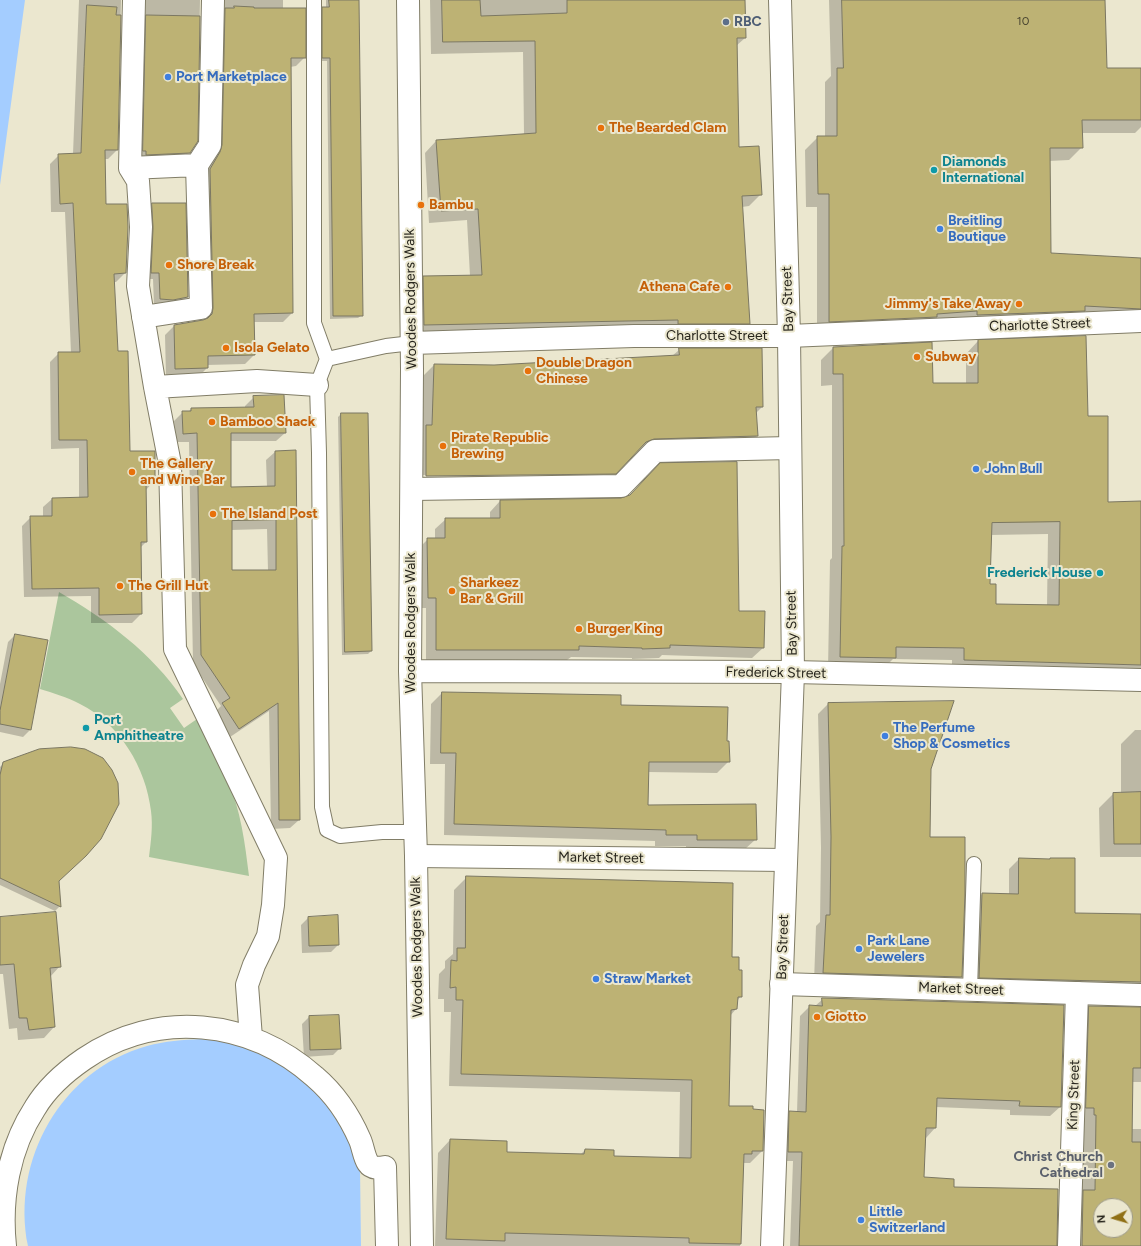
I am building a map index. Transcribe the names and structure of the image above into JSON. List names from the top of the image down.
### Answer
{
  "streets": {
    "main road": [
      "Woodes Rodgers Walk",
      "Bay Street",
      "Charlotte Street",
      "Frederick Street",
      "Market Street",
      "King Street"
    ]
  },
  "crossings": [
    ["Woodes Rodgers Walk", "Charlotte Street"],
    ["Woodes Rodgers Walk", "Frederick Street"],
    ["Woodes Rodgers Walk", "Market Street"],
    ["Bay Street", "Charlotte Street"],
    ["Bay Street", "Frederick Street"],
    ["Bay Street", "Market Street"],
    ["Market Street", "King Street"]
  ],
  "places": [
    "RBC",
    "Port Marketplace",
    "The Bearded Clam",
    "Diamonds International",
    "Bambu",
    "Breitling Boutique",
    "Shore Break",
    "Athena Cafe",
    "Jimmy's Take Away",
    "Isola Gelato",
    "Subway",
    "Double Dragon Chinese",
    "Bamboo Shack",
    "Pirate Republic Brewing",
    "John Bull",
    "The Gallery and Wine Bar",
    "The Island Post",
    "Frederick House",
    "The Grill Hut",
    "Sharkeez Bar & Grill",
    "Burger King",
    "Port Amphitheatre",
    "The Perfume Shop & Cosmetics",
    "Park Lane Jewelers",
    "Straw Market",
    "Giotto",
    "Christ Church Cathedral",
    "Little Switzerland"
  ],
  "house_numbers": ["10"],
  "north": "left"
}
